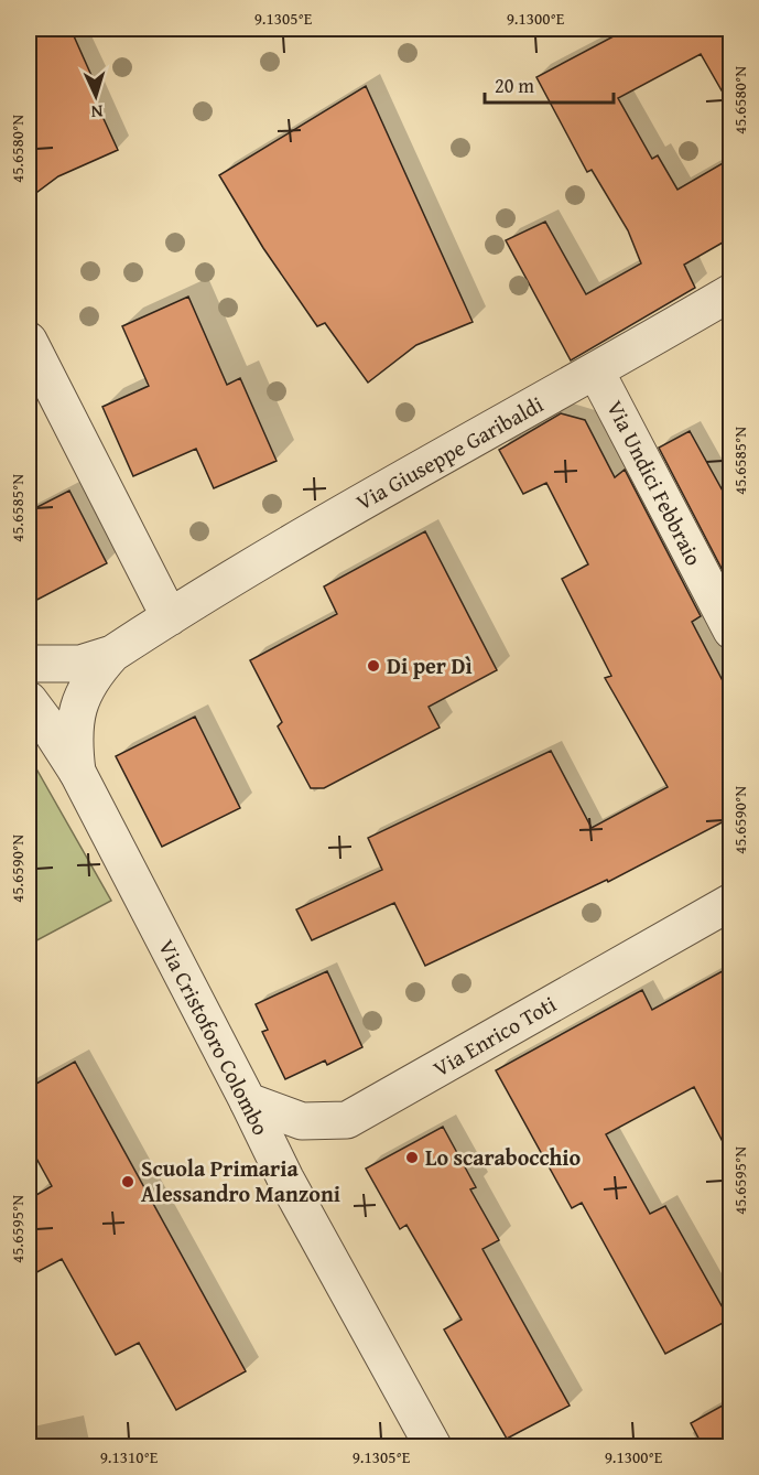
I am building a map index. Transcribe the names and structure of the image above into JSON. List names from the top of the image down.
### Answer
{
  "streets": {
    "street": [
      "Via Giuseppe Garibaldi",
      "Via Undici Febbraio",
      "Via Enrico Toti",
      "Via Cristoforo Colombo"
    ]
  },
  "crossings": [
    ["Via Giuseppe Garibaldi", "Via Undici Febbraio"],
    ["Via Giuseppe Garibaldi", "Via Cristoforo Colombo"],
    ["Via Enrico Toti", "Via Cristoforo Colombo"]
  ],
  "places": ["Di per Dì", "Lo scarabocchio", "Scuola Primaria Alessandro Manzoni"],
  "scale_bar": "20 m",
  "north": "bottom",
  "coordinates": [
    "9.1305°E",
    "9.1300°E",
    "45.6580°N",
    "45.6585°N",
    "45.6590°N",
    "45.6595°N",
    "9.1310°E"
  ]
}
